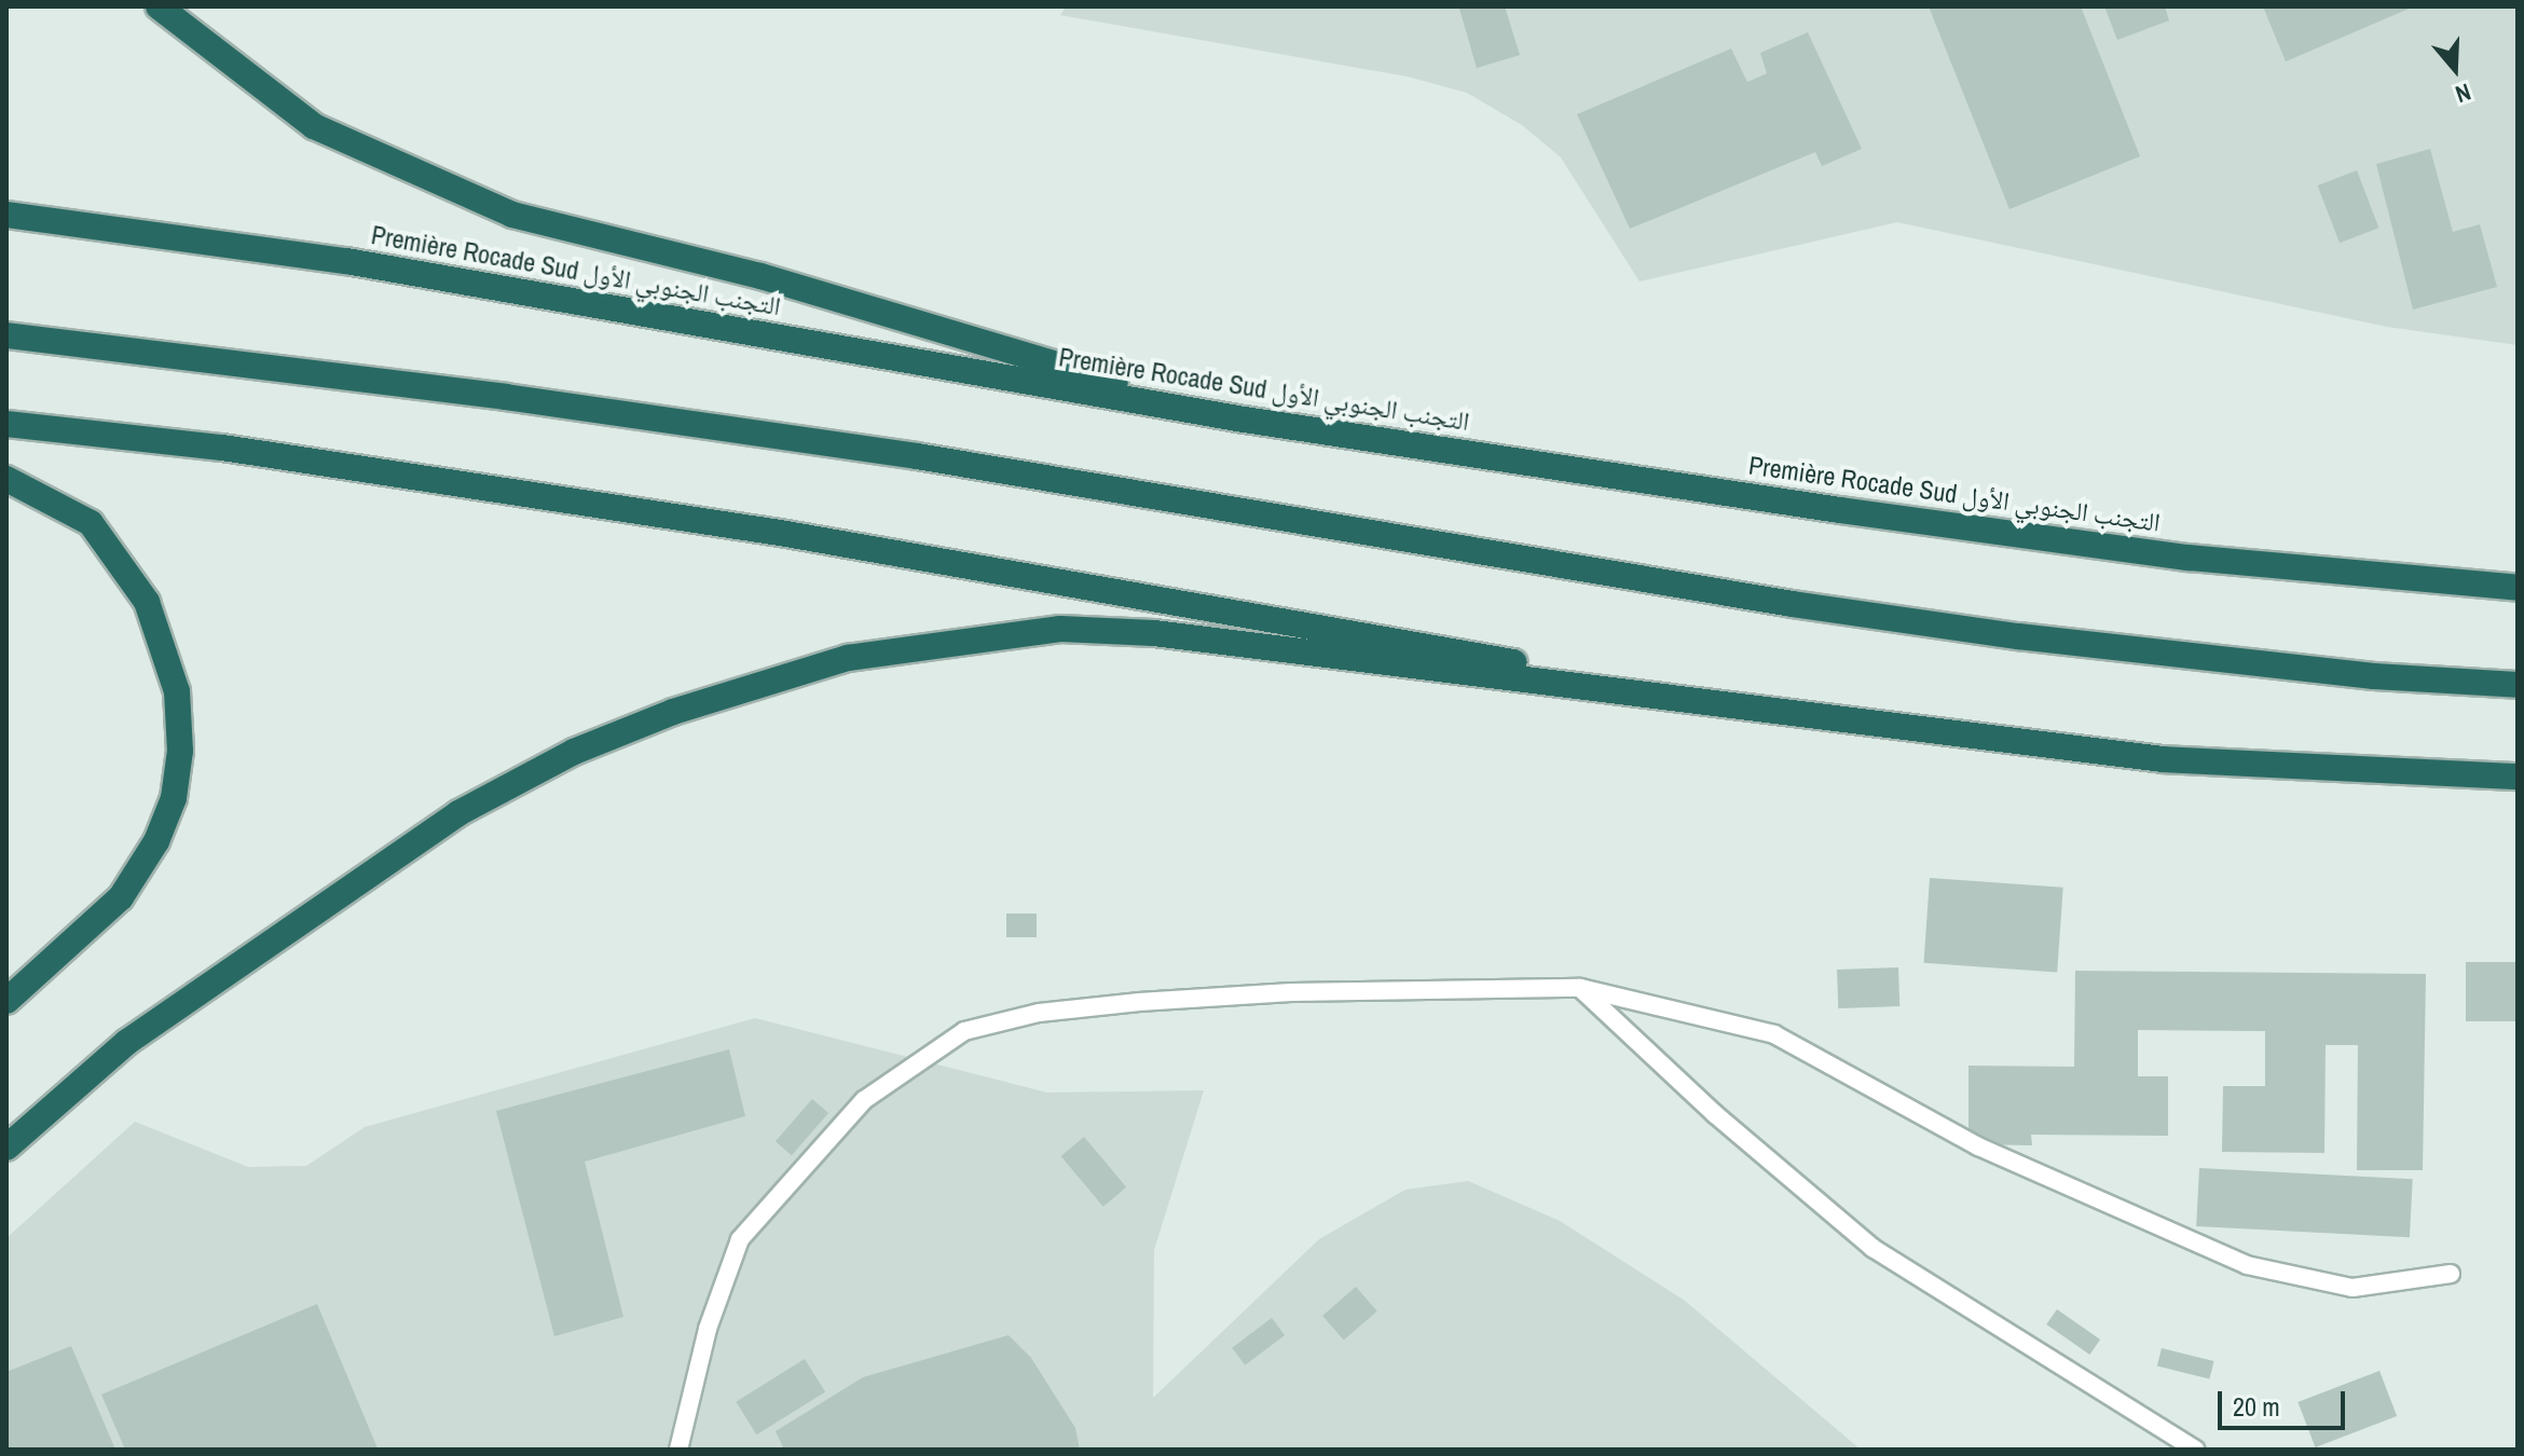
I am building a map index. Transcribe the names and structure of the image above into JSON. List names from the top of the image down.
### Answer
{
  "streets": {
    "highway": ["Première Rocade Sud التجنب الجنوبي الأول"]
  },
  "scale_bar": "20 m",
  "north": "bottom"
}
